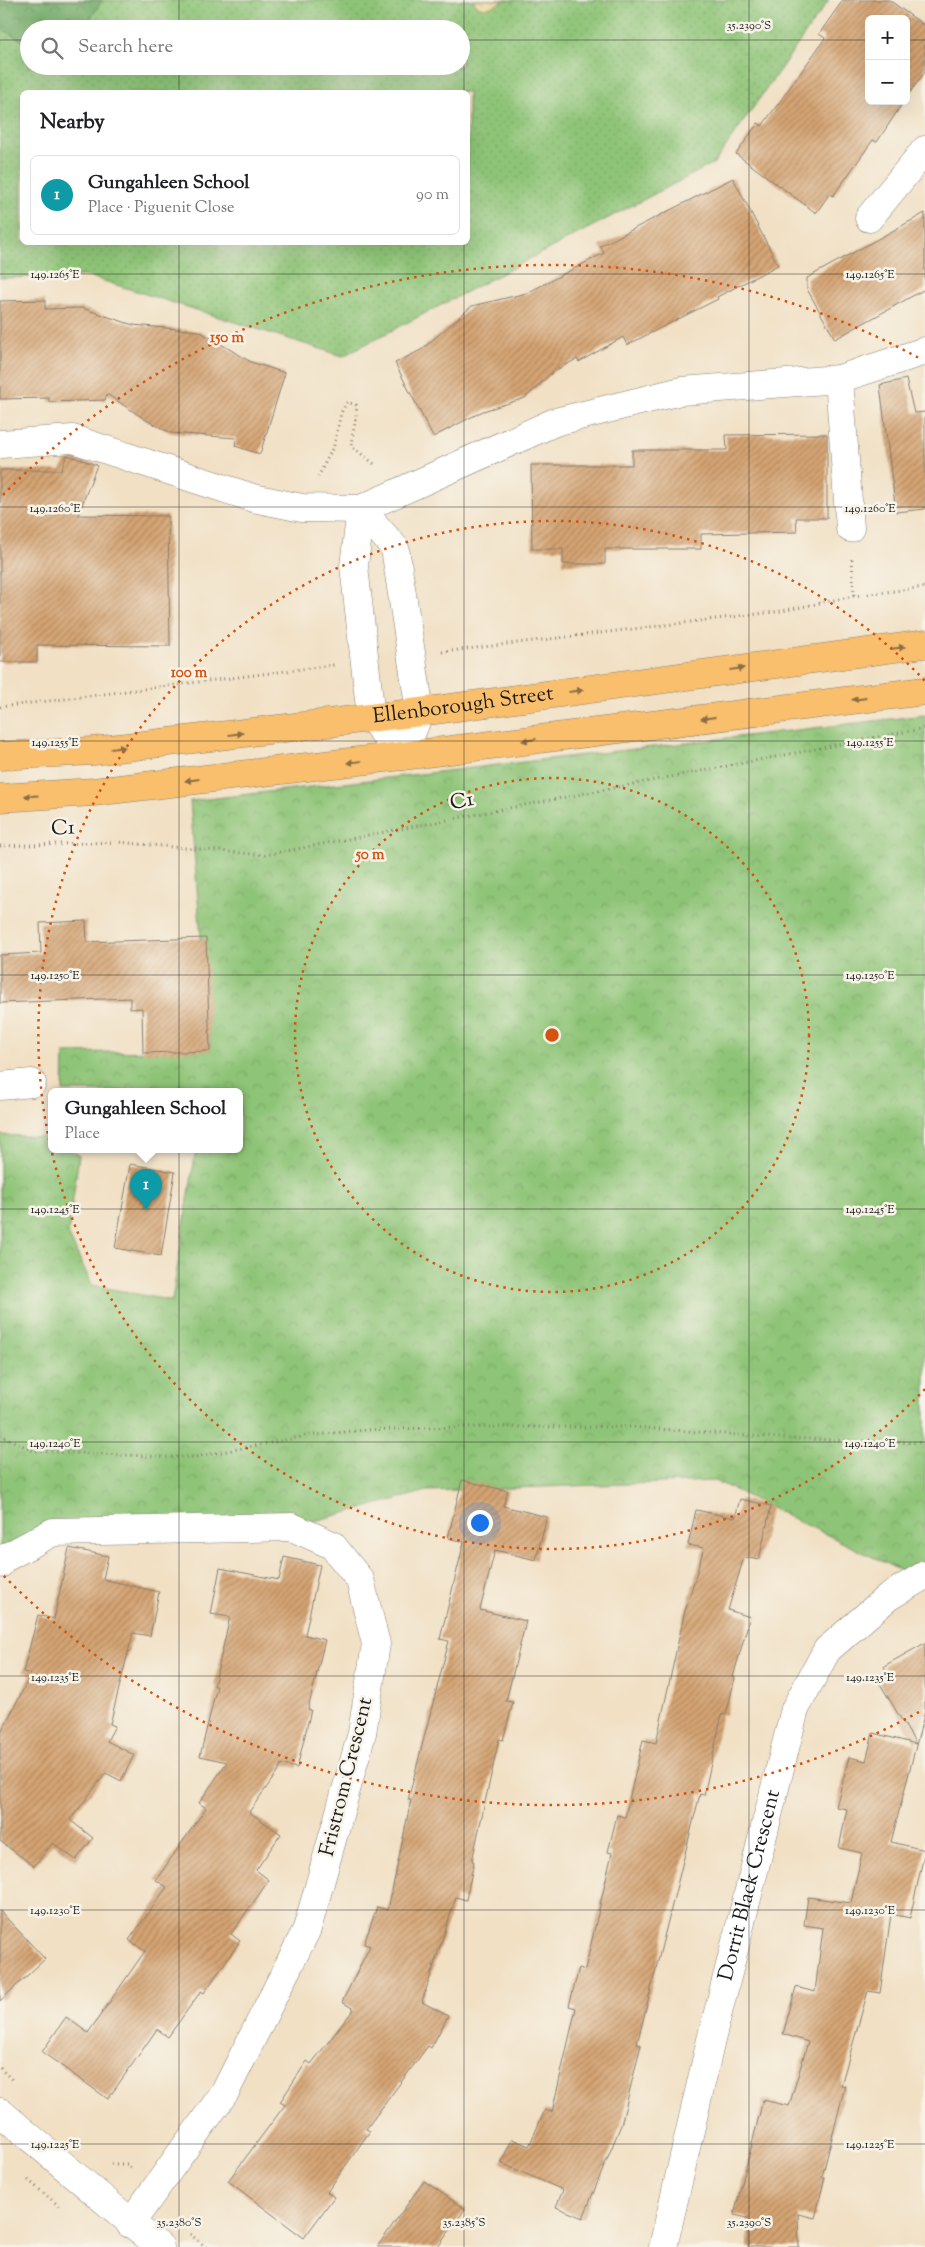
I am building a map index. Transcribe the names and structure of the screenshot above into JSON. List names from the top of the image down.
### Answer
{
  "streets": {
    "main road": ["Ellenborough Street"],
    "street": ["Fristrom Crescent", "Dorrit Black Crescent"],
    "path": ["C1"]
  },
  "page": {
    "map_buttons": ["+", "−"],
    "search": "Search here",
    "heading": "Nearby",
    "list": [
      {
        "mark": "1",
        "name": "Gungahleen School",
        "note": "Place · Piguenit Close",
        "value": "90 m"
      }
    ],
    "popup": ["Gungahleen School", "Place"],
    "pins": "1"
  },
  "coordinates": [
    "35.2390°S",
    "149.1265°E",
    "149.1260°E",
    "149.1255°E",
    "149.1250°E",
    "149.1245°E",
    "149.1240°E",
    "149.1235°E",
    "149.1230°E",
    "149.1225°E",
    "35.2380°S",
    "35.2385°S"
  ],
  "rings": ["150 m", "100 m", "50 m"]
}
